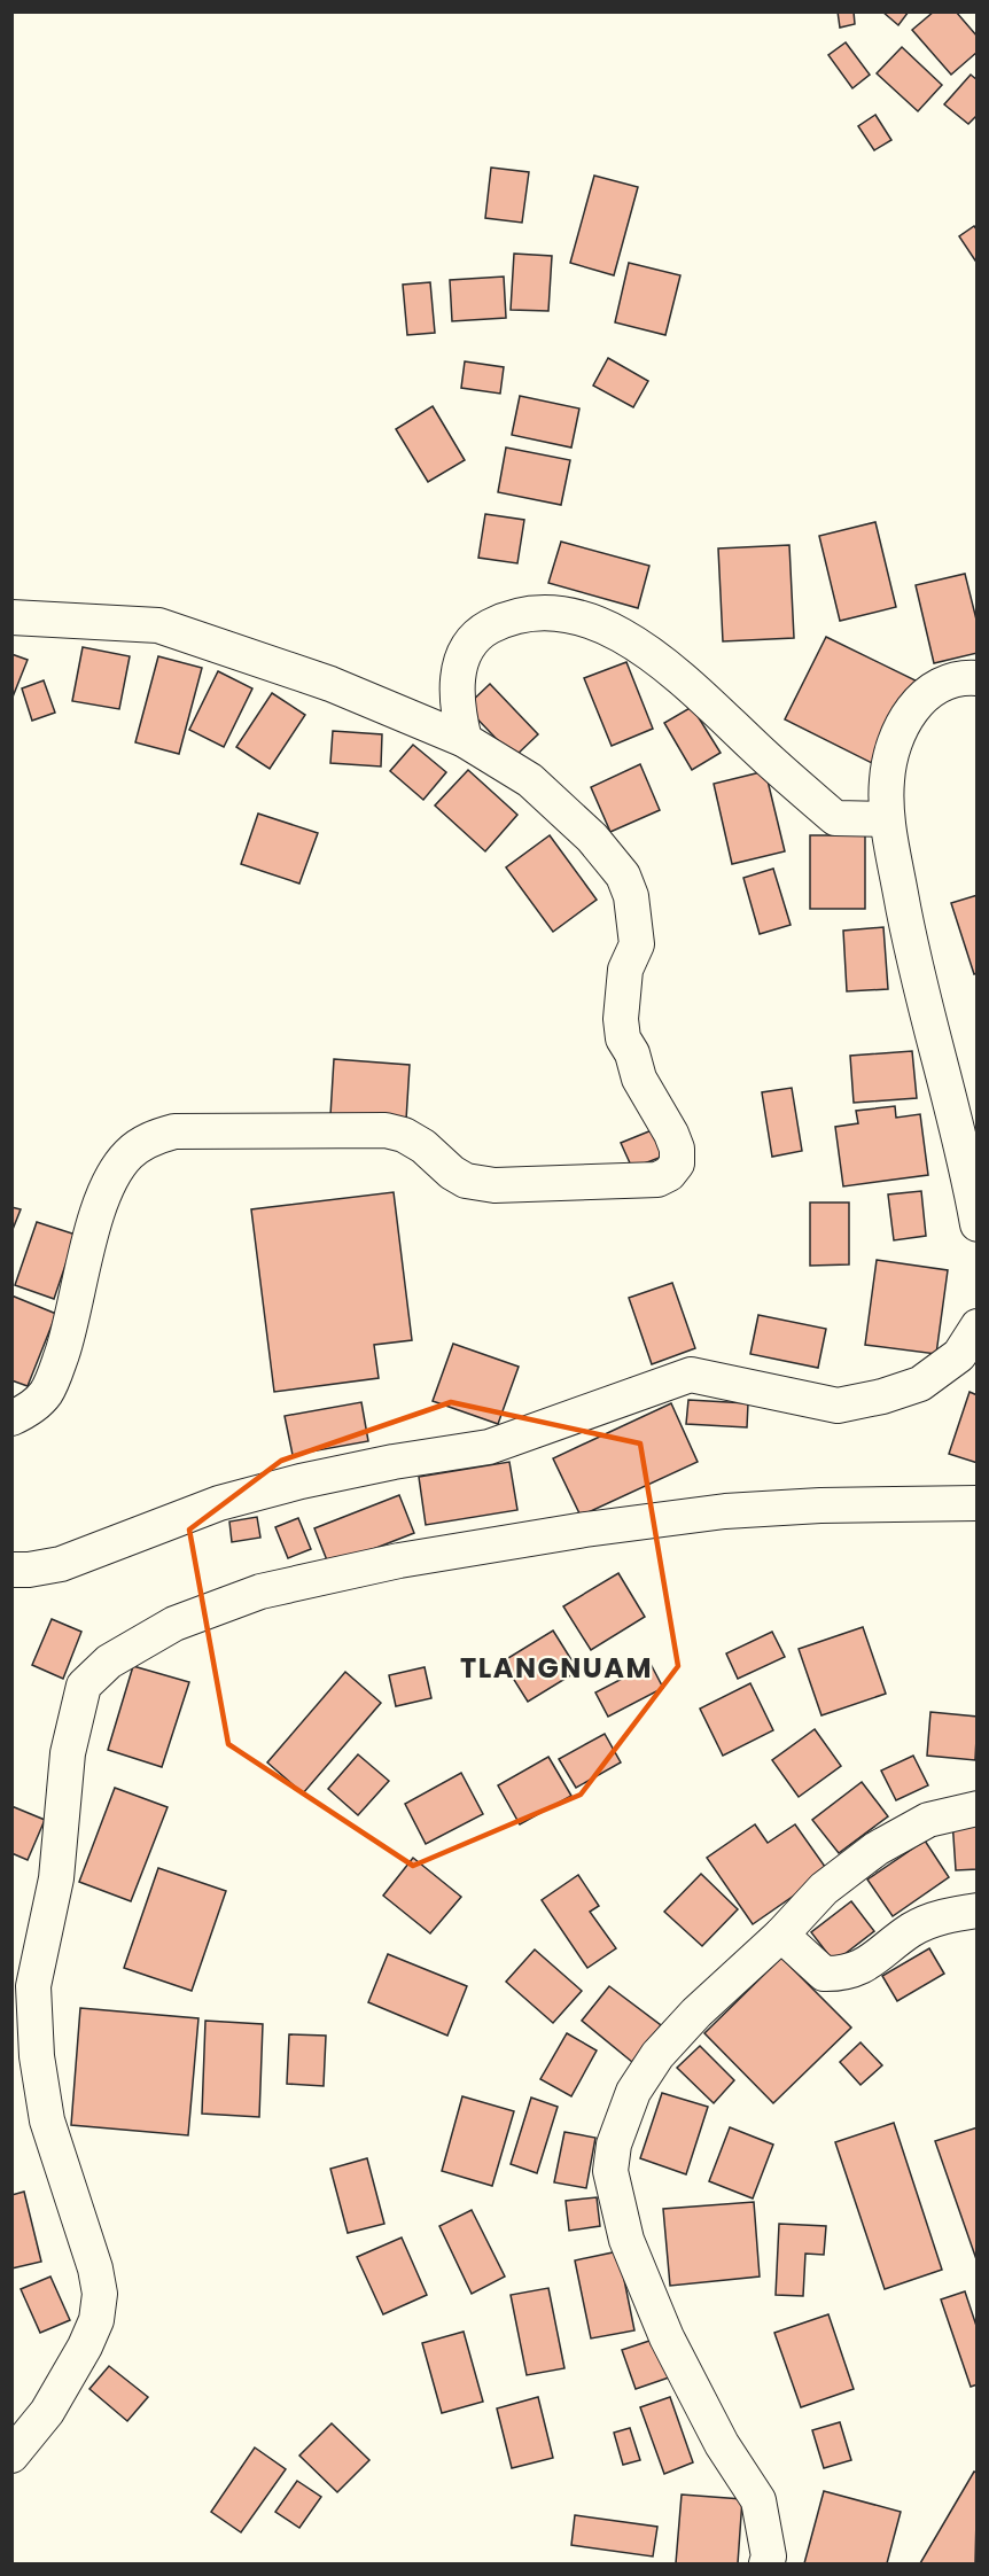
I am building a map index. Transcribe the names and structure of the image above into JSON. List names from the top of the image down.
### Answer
{
  "districts": ["TLANGNUAM"]
}
